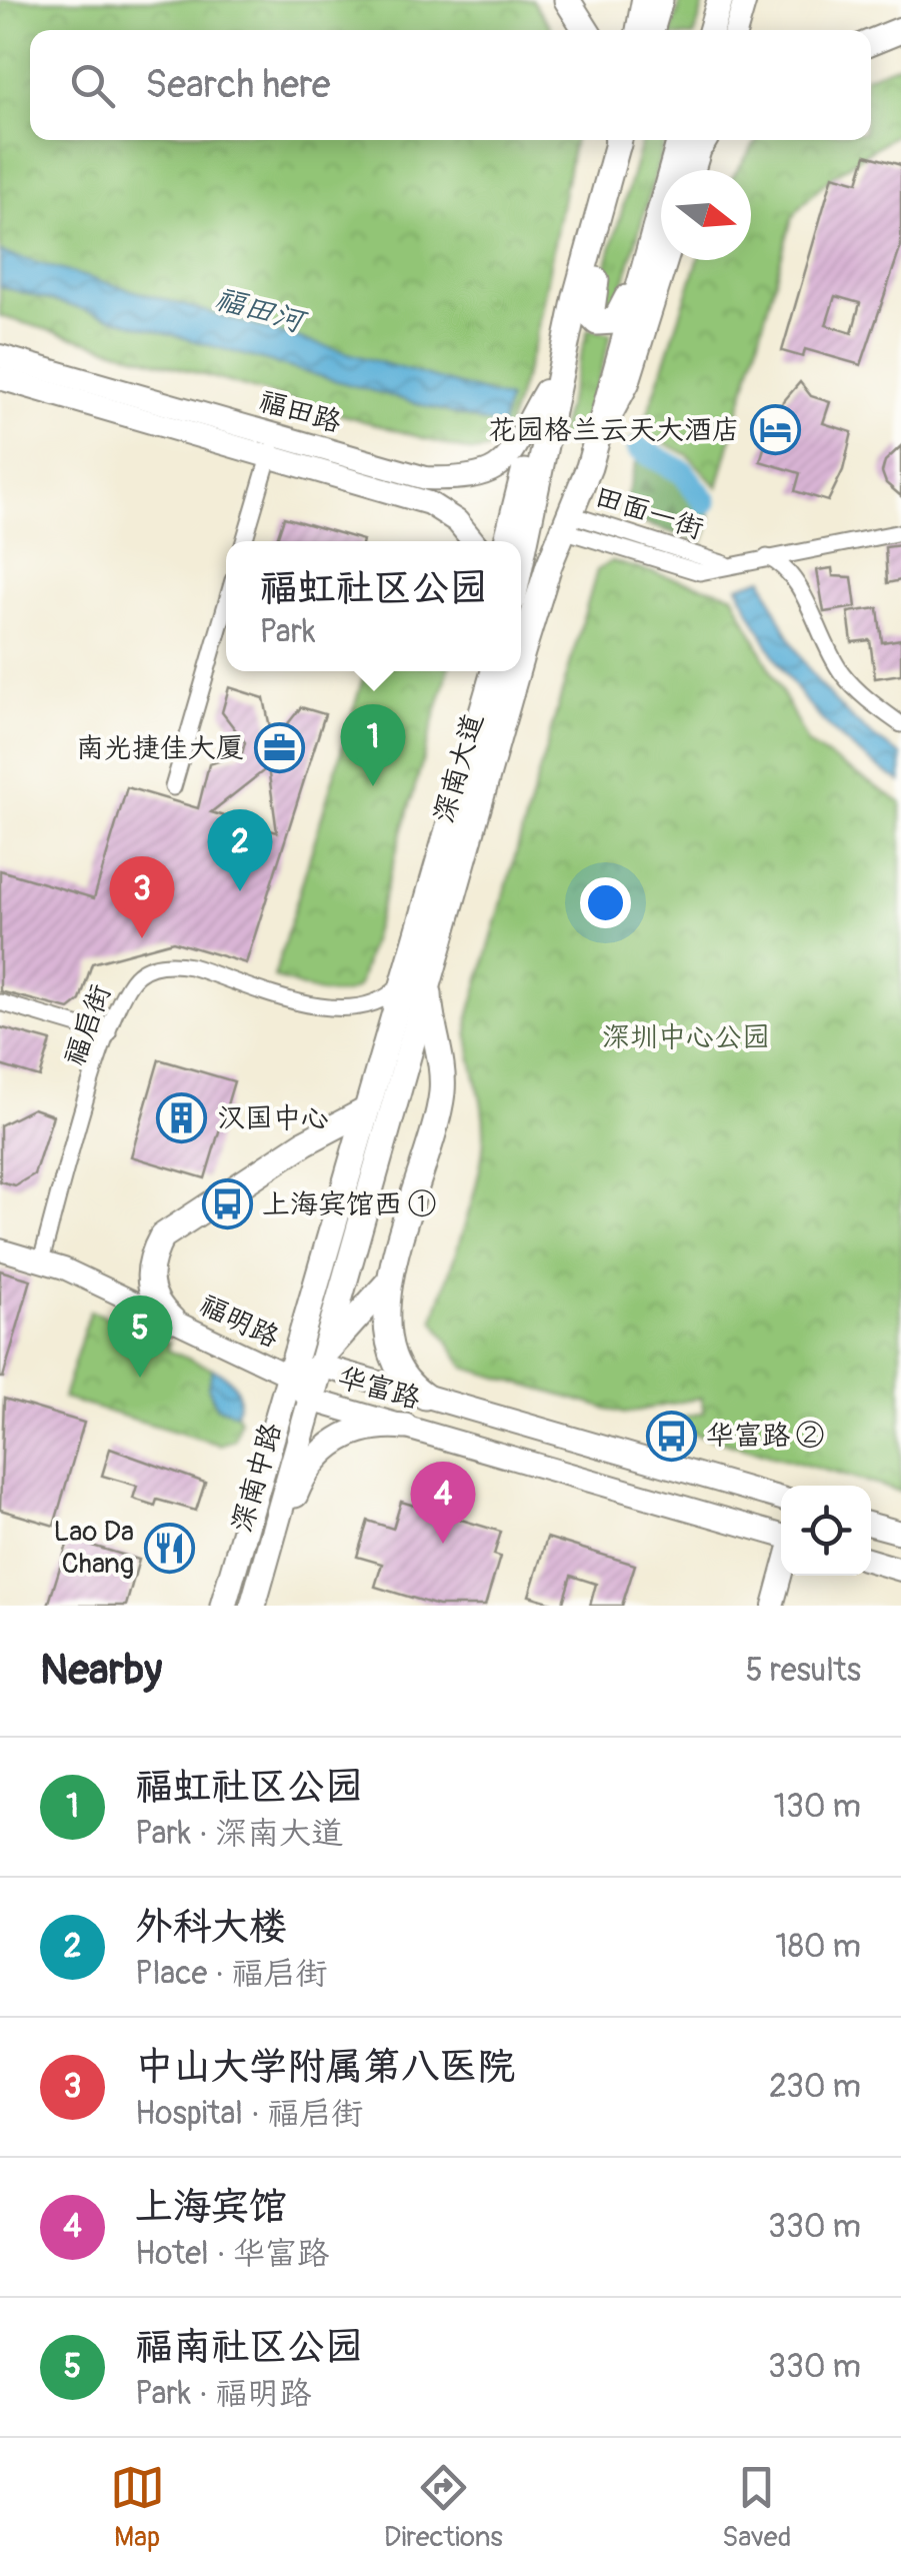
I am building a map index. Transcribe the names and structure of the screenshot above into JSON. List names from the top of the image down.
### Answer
{
  "streets": {
    "main road": [
      "福田路",
      "深南大道",
      "华富路",
      "深南中路"
    ],
    "street": ["田面一街", "福启街", "福明路"]
  },
  "crossings": [
    ["田面一街", "深南大道"],
    ["深南大道", "福启街"],
    ["深南大道", "福明路"],
    ["深南大道", "华富路"],
    ["深南大道", "深南中路"],
    ["福启街", "福明路"],
    ["福明路", "华富路"],
    ["福明路", "深南中路"],
    ["华富路", "深南中路"]
  ],
  "water": ["福田河"],
  "parks": ["深圳中心公园"],
  "places": {
    "hotel": ["花园格兰云天大酒店"],
    "office": ["南光捷佳大厦"],
    "building": ["汉国中心"],
    "bus stop": ["上海宾馆西 ①", "华富路 ②"],
    "restaurant": ["Lao Da Chang"]
  },
  "north": "right",
  "page": {
    "search": "Search here",
    "popup": ["福虹社区公园", "Park"],
    "pins": [
      "1",
      "2",
      "3",
      "5",
      "4"
    ],
    "heading": ["Nearby", "5 results"],
    "list": [
      {
        "mark": "1",
        "name": "福虹社区公园",
        "note": "Park · 深南大道",
        "value": "130 m"
      },
      {
        "mark": "2",
        "name": "外科大楼",
        "note": "Place · 福启街",
        "value": "180 m"
      },
      {
        "mark": "3",
        "name": "中山大学附属第八医院",
        "note": "Hospital · 福启街",
        "value": "230 m"
      },
      {
        "mark": "4",
        "name": "上海宾馆",
        "note": "Hotel · 华富路",
        "value": "330 m"
      },
      {
        "mark": "5",
        "name": "福南社区公园",
        "note": "Park · 福明路",
        "value": "330 m"
      }
    ],
    "nav": ["Map", "Directions", "Saved"]
  }
}
